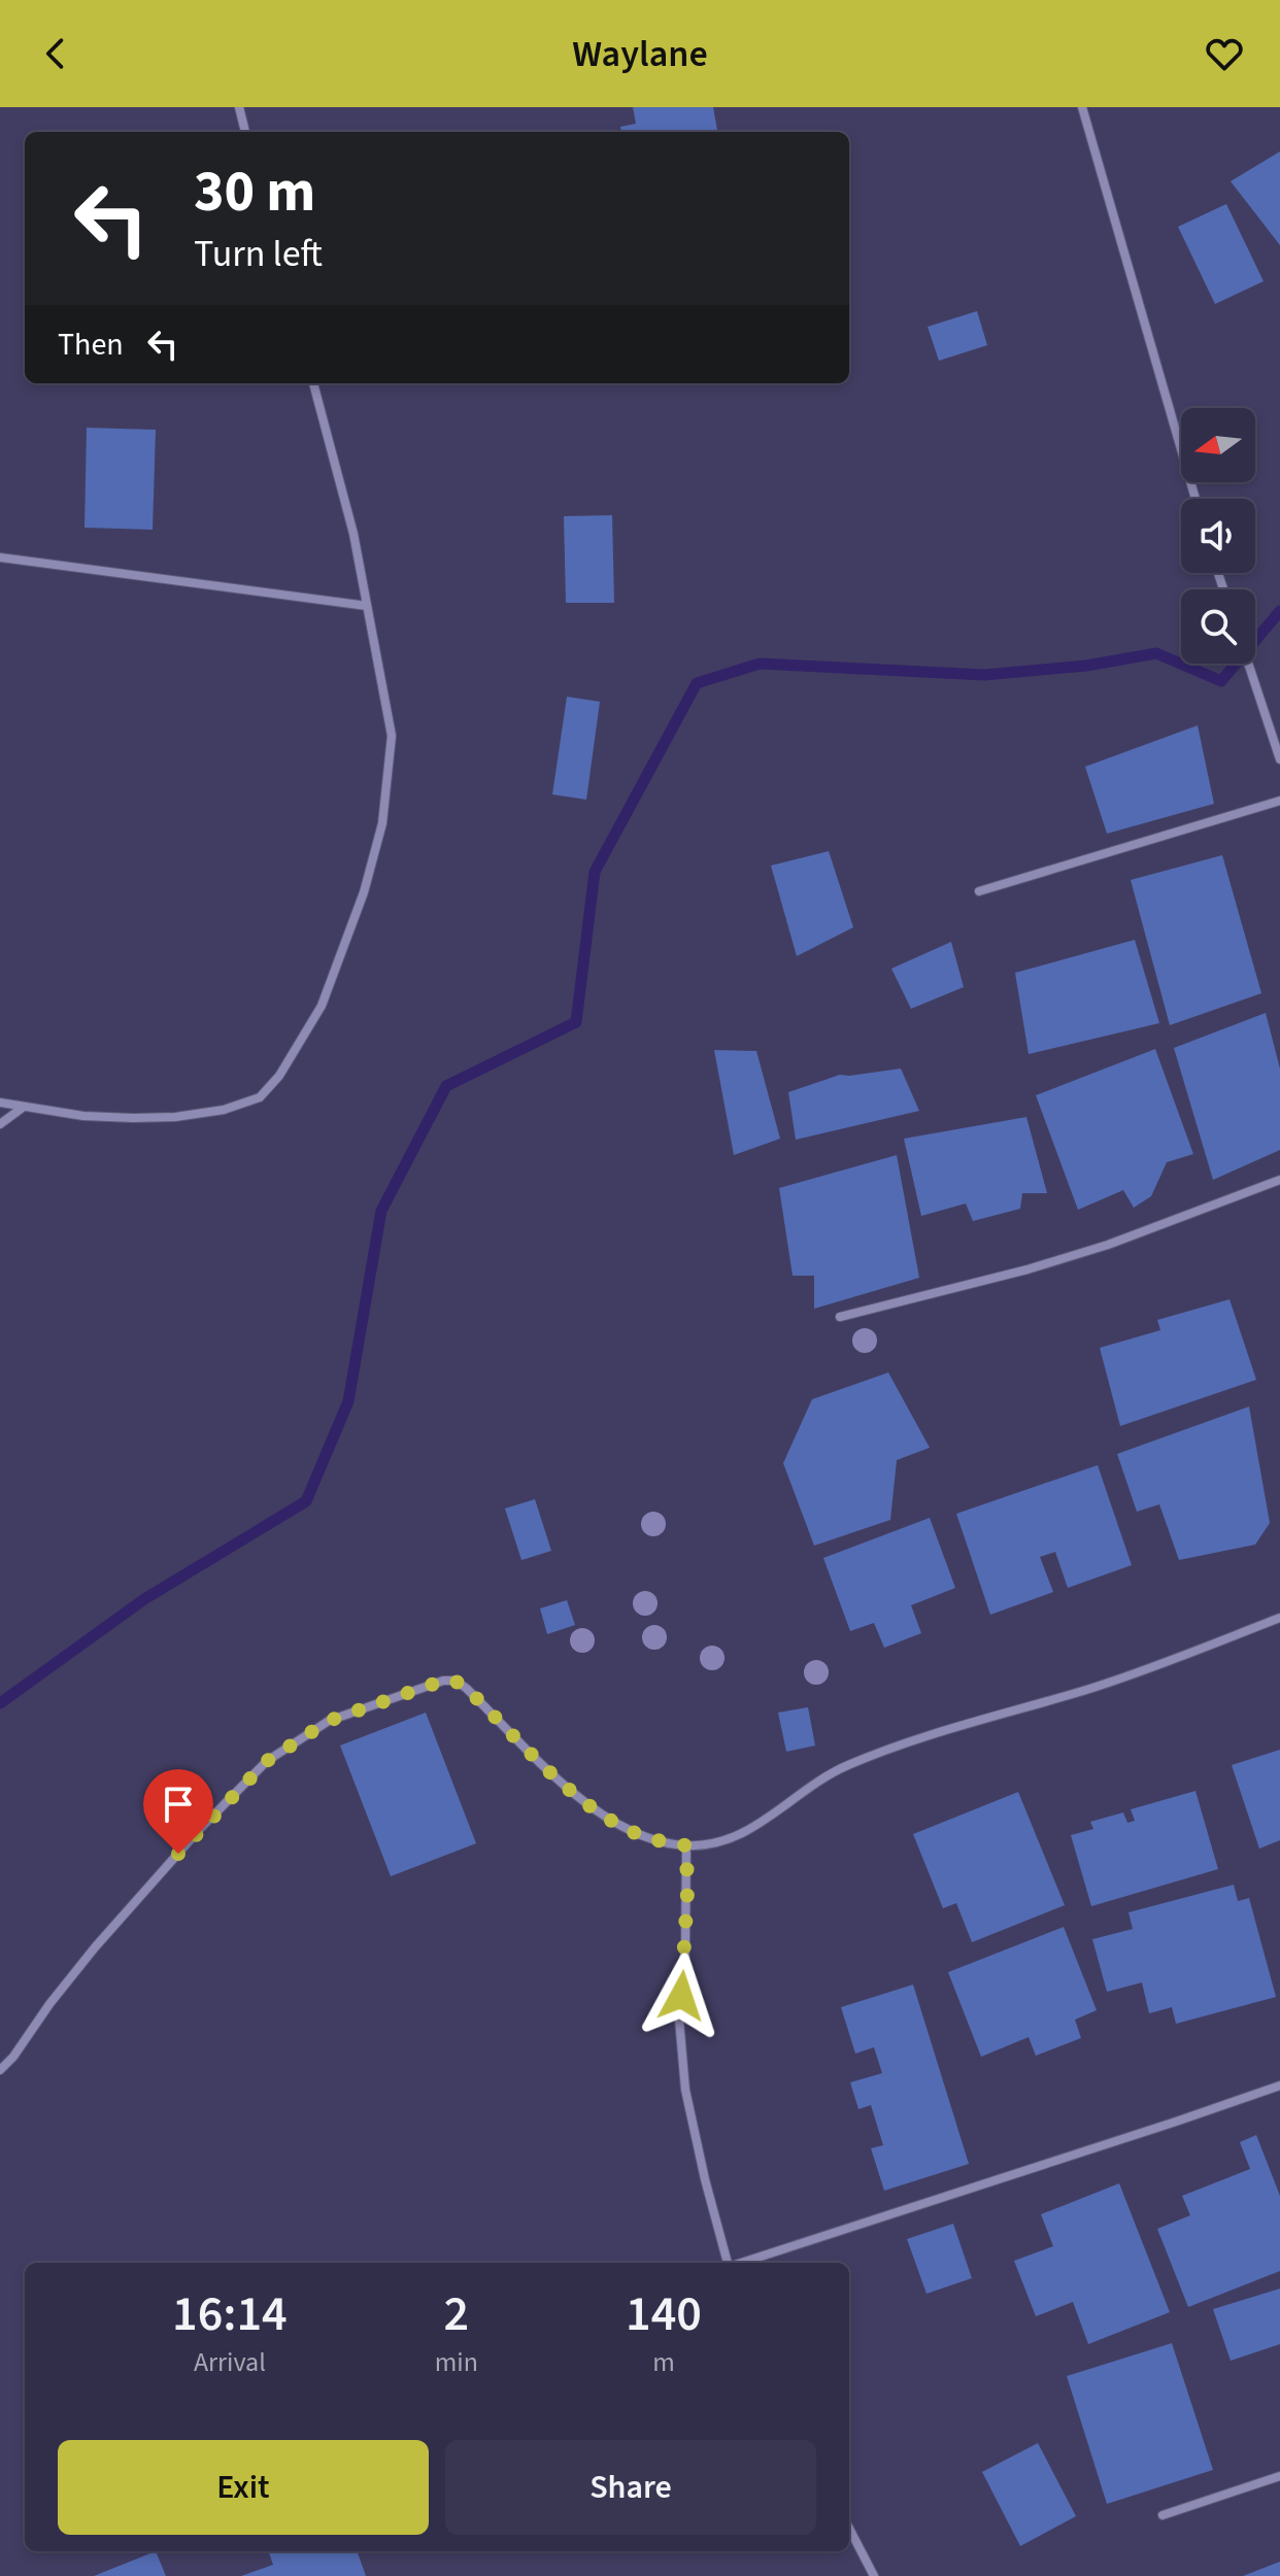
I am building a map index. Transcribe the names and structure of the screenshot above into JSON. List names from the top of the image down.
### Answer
{
  "north": "left",
  "page": {
    "header": "Waylane",
    "turn": ["30 m", "Turn left"],
    "then": "Then",
    "eta": [
      "16:14",
      "Arrival",
      "2",
      "min",
      "140",
      "m"
    ],
    "buttons": ["Exit", "Share"]
  }
}
